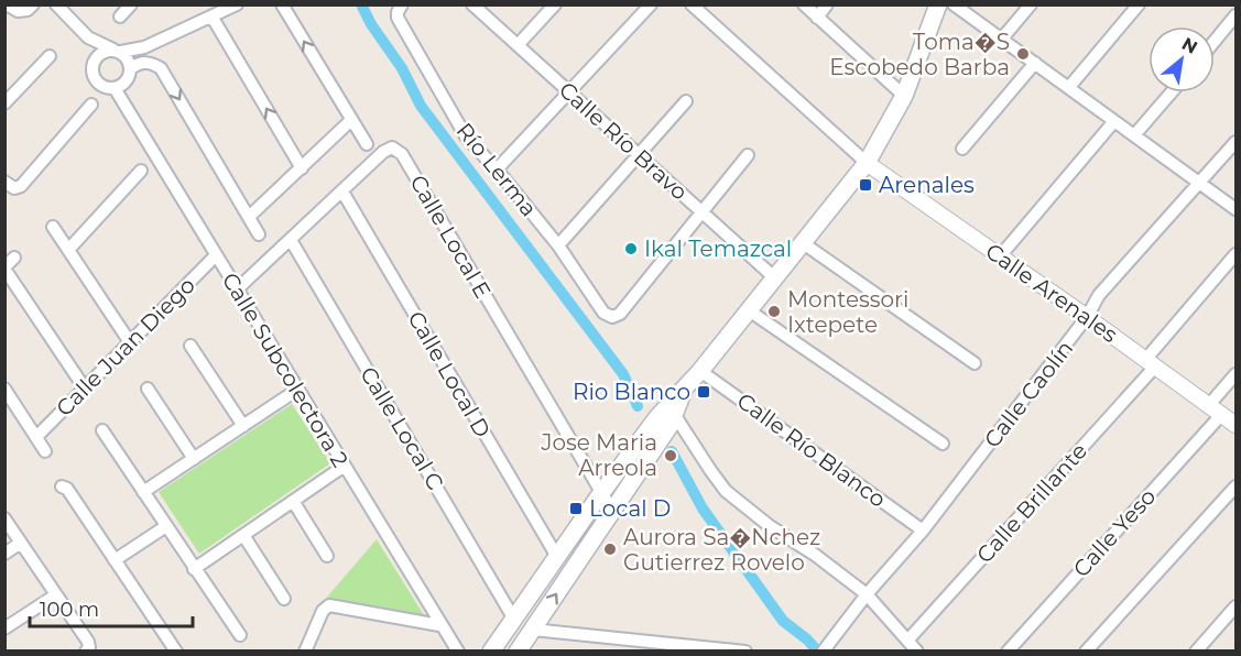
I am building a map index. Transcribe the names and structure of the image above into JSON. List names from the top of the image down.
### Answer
{
  "streets": {
    "street": [
      "Calle Río Bravo",
      "Río Lerma",
      "Calle Local E",
      "Calle Arenales",
      "Calle Juan Diego",
      "Calle Subcolectora 2",
      "Calle Local D",
      "Calle Caolín",
      "Calle Local C",
      "Calle Río Blanco",
      "Calle Brillante",
      "Calle Yeso"
    ]
  },
  "crossings": [
    ["Calle Río Bravo", "Río Lerma"],
    ["Calle Local E", "Calle Subcolectora 2"],
    ["Calle Local E", "Calle Local D"],
    ["Calle Local E", "Calle Local C"],
    ["Calle Arenales", "Calle Caolín"],
    ["Calle Arenales", "Calle Brillante"],
    ["Calle Arenales", "Calle Yeso"],
    ["Calle Juan Diego", "Calle Subcolectora 2"],
    ["Calle Caolín", "Calle Río Blanco"]
  ],
  "places": {
    "other": [
      "Toma�S Escobedo Barba",
      "Ikal Temazcal",
      "Montessori Ixtepete",
      "Jose Maria Arreola",
      "Aurora Sa�Nchez Gutierrez Rovelo"
    ],
    "transit": ["Arenales", "Rio Blanco", "Local D"]
  },
  "scale_bar": "100 m",
  "north": "top right"
}
